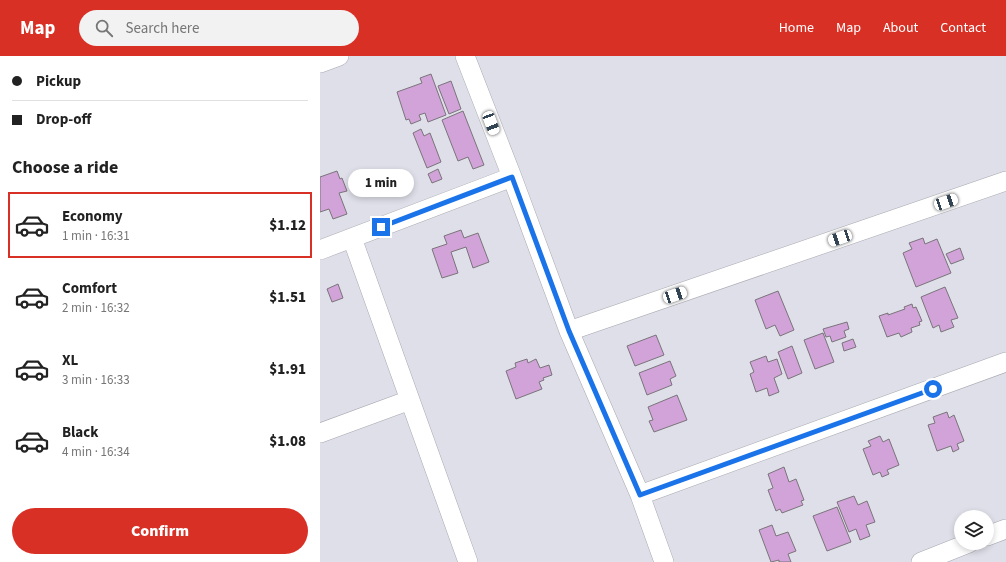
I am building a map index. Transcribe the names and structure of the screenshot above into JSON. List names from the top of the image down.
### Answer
{
  "page": {
    "header": "Map",
    "search": "Search here",
    "nav": [
      "Home",
      "Map",
      "About",
      "Contact"
    ],
    "banner": ["Pickup", "Drop-off"],
    "heading": "Choose a ride",
    "bubble": "1 min",
    "list": [
      {
        "name": "Economy",
        "note": "1 min · 16:31",
        "value": "$1.12"
      },
      {
        "name": "Comfort",
        "note": "2 min · 16:32",
        "value": "$1.51"
      },
      {
        "name": "XL",
        "note": "3 min · 16:33",
        "value": "$1.91"
      },
      {
        "name": "Black",
        "note": "4 min · 16:34",
        "value": "$1.08"
      }
    ],
    "buttons": "Confirm"
  }
}
